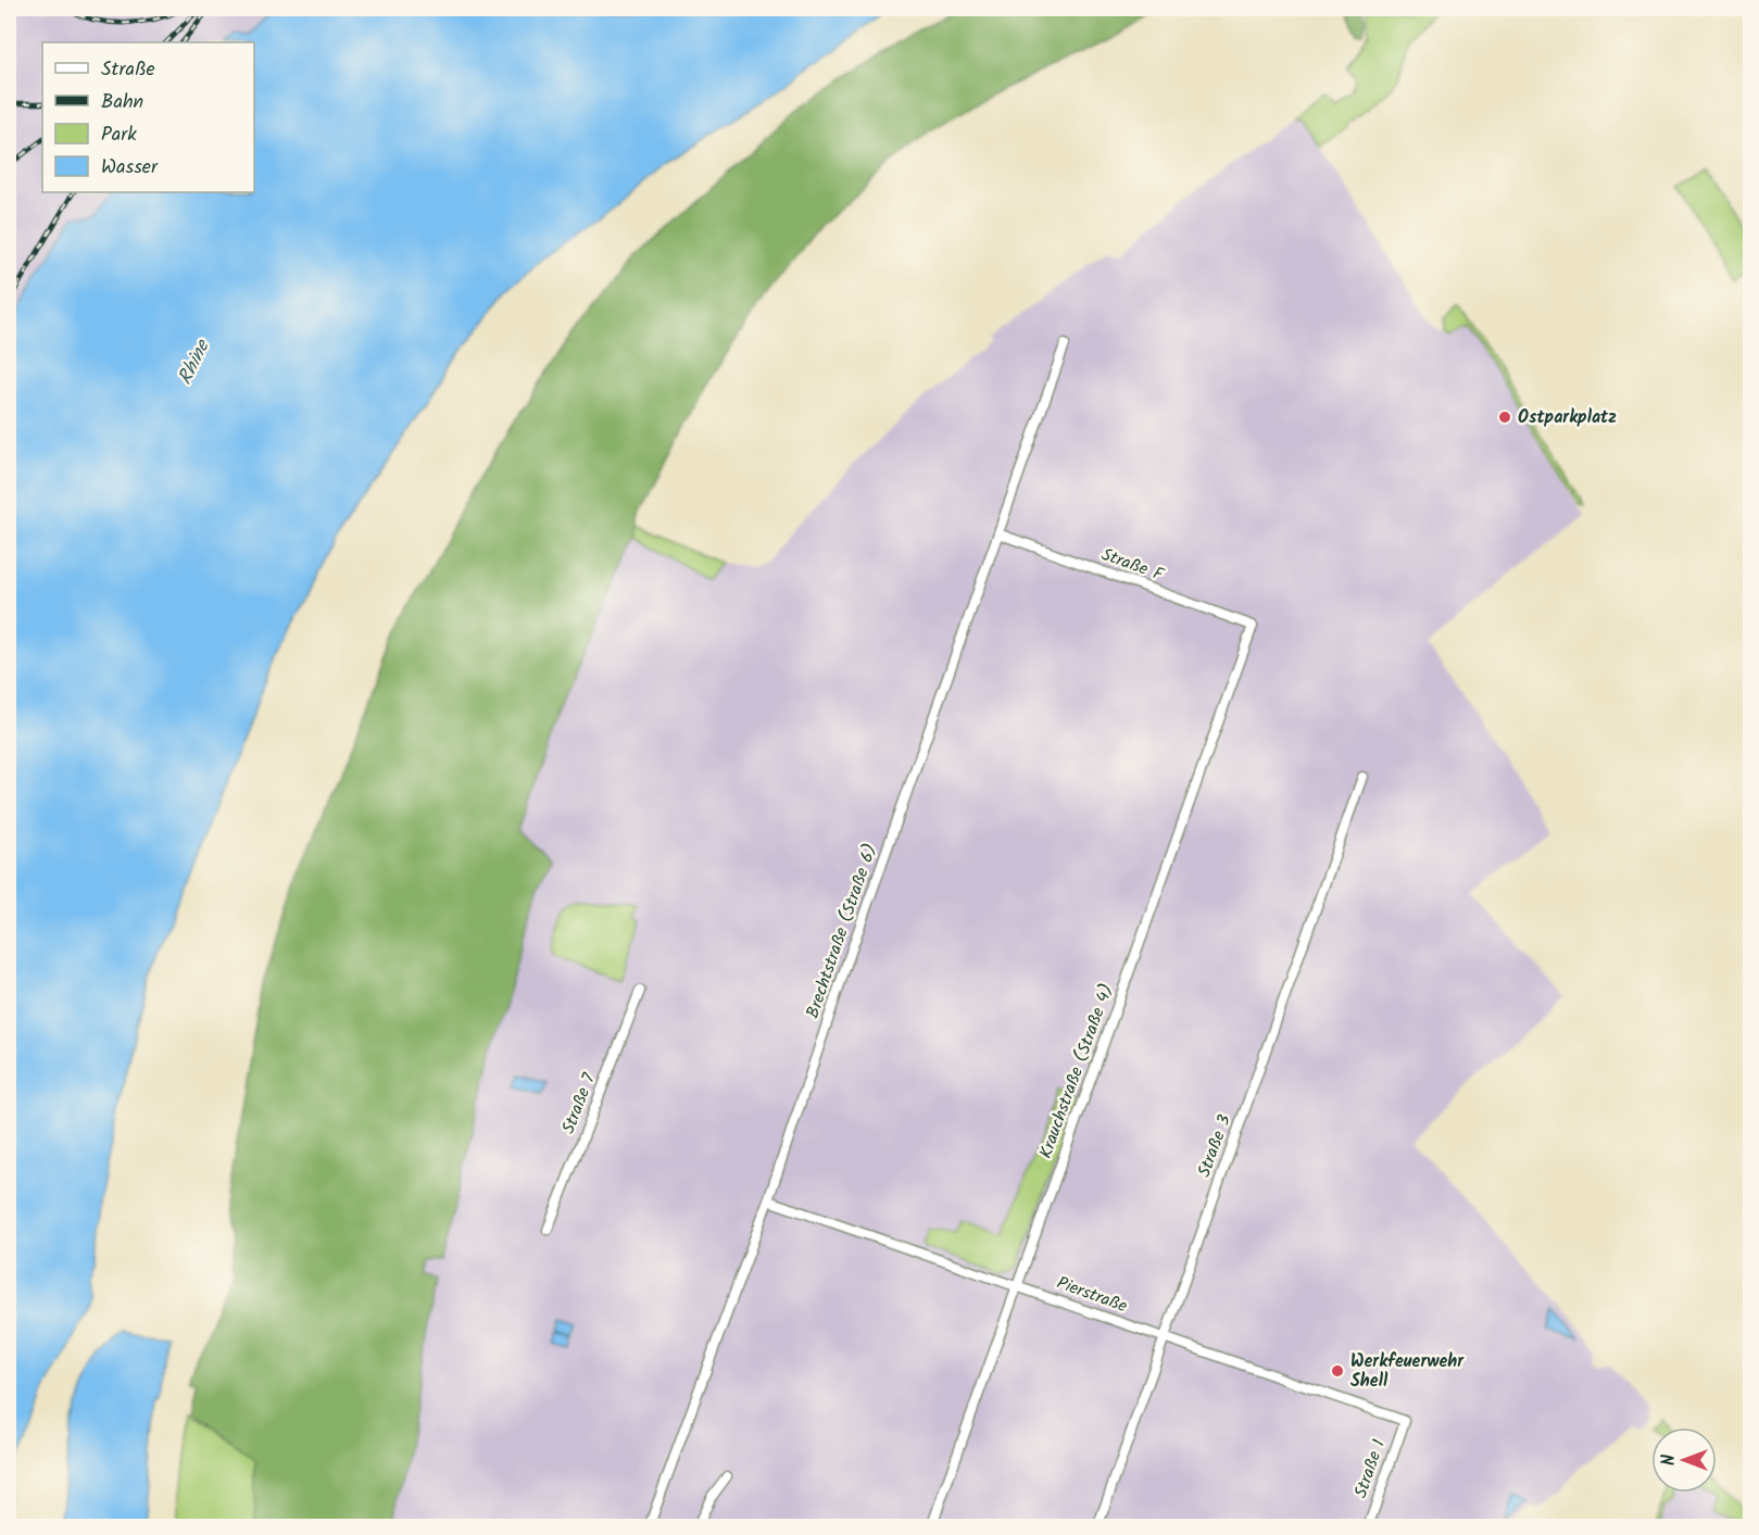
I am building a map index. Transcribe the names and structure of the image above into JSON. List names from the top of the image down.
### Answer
{
  "streets": {
    "street": [
      "Straße F",
      "Brechtstraße (Straße 6)",
      "Krauchstraße (Straße 4)",
      "Straße 7",
      "Straße 3",
      "Pierstraße",
      "Straße 1"
    ]
  },
  "crossings": [
    ["Straße F", "Brechtstraße (Straße 6)"],
    ["Straße F", "Krauchstraße (Straße 4)"],
    ["Brechtstraße (Straße 6)", "Pierstraße"],
    ["Krauchstraße (Straße 4)", "Pierstraße"],
    ["Straße 3", "Pierstraße"],
    ["Pierstraße", "Straße 1"]
  ],
  "water": ["Rhine"],
  "places": ["Ostparkplatz", "Werkfeuerwehr Shell"],
  "legend": [
    "Straße",
    "Bahn",
    "Park",
    "Wasser"
  ],
  "north": "left"
}
